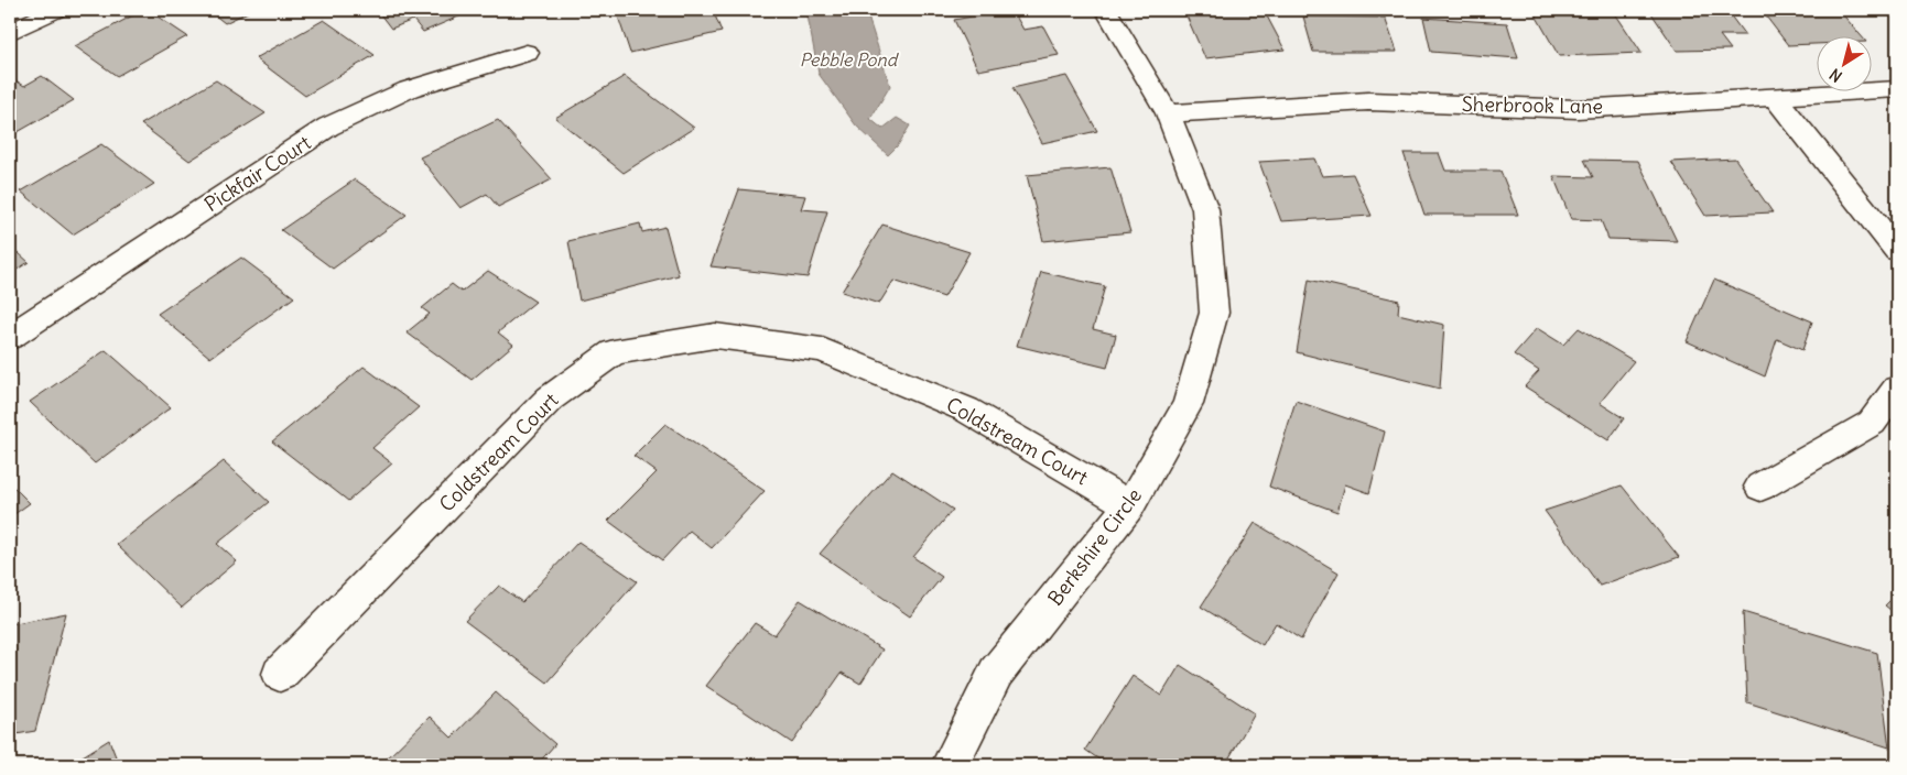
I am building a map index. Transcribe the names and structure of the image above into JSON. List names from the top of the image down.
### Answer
{
  "streets": {
    "street": [
      "Sherbrook Lane",
      "Pickfair Court",
      "Coldstream Court",
      "Berkshire Circle"
    ]
  },
  "crossings": [
    ["Sherbrook Lane", "Berkshire Circle"],
    ["Coldstream Court", "Berkshire Circle"]
  ],
  "water": ["Pebble Pond"],
  "north": "bottom left"
}
